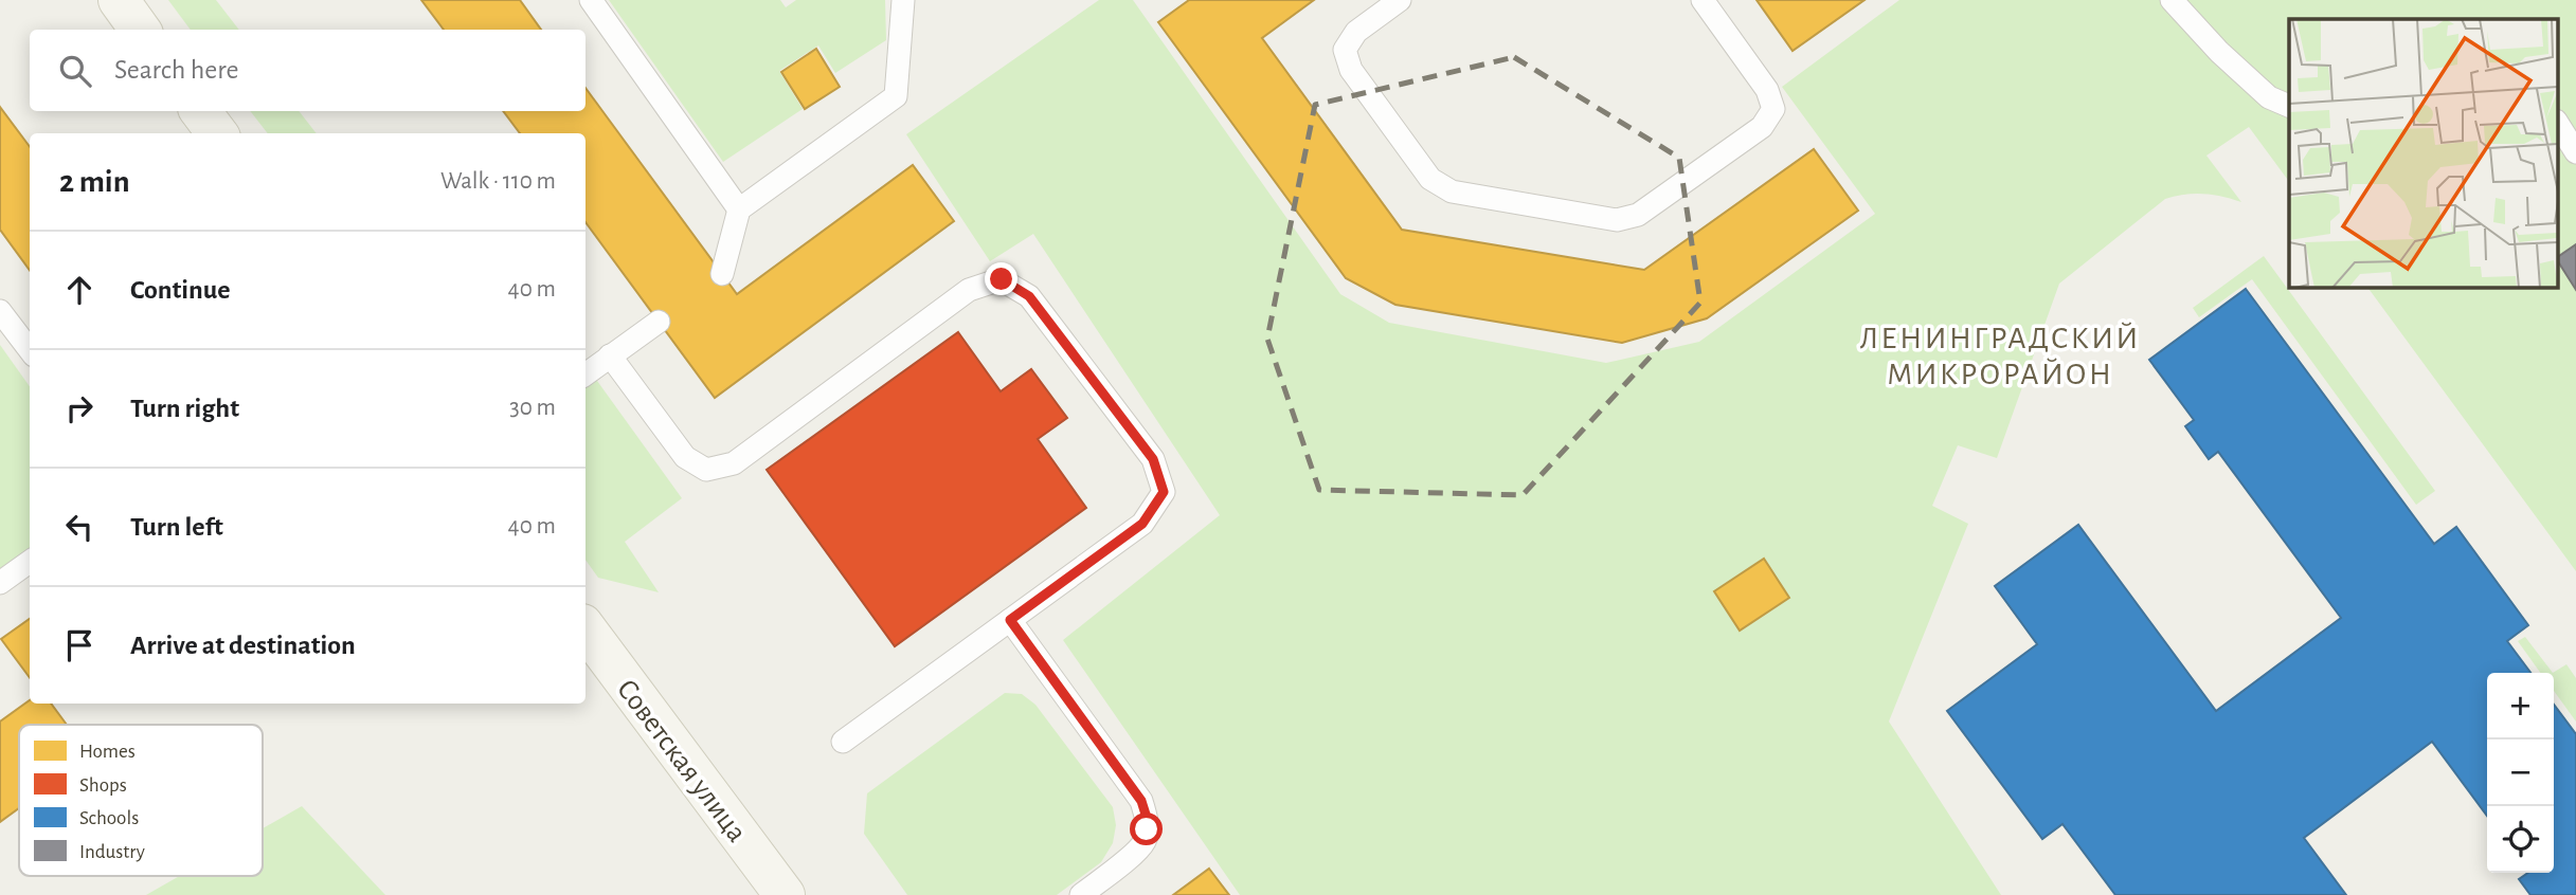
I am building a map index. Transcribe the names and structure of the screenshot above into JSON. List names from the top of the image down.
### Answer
{
  "streets": {
    "street": ["Советская улица"]
  },
  "districts": ["ЛЕНИНГРАДСКИЙ МИКРОРАЙОН"],
  "legend": [
    "Homes",
    "Shops",
    "Schools",
    "Industry"
  ],
  "page": {
    "search": "Search here",
    "heading": ["2 min", "Walk · 110 m"],
    "list": [
      ["Continue", "40 m"],
      ["Turn right", "30 m"],
      ["Turn left", "40 m"],
      "Arrive at destination"
    ],
    "map_buttons": ["+", "−"]
  }
}
